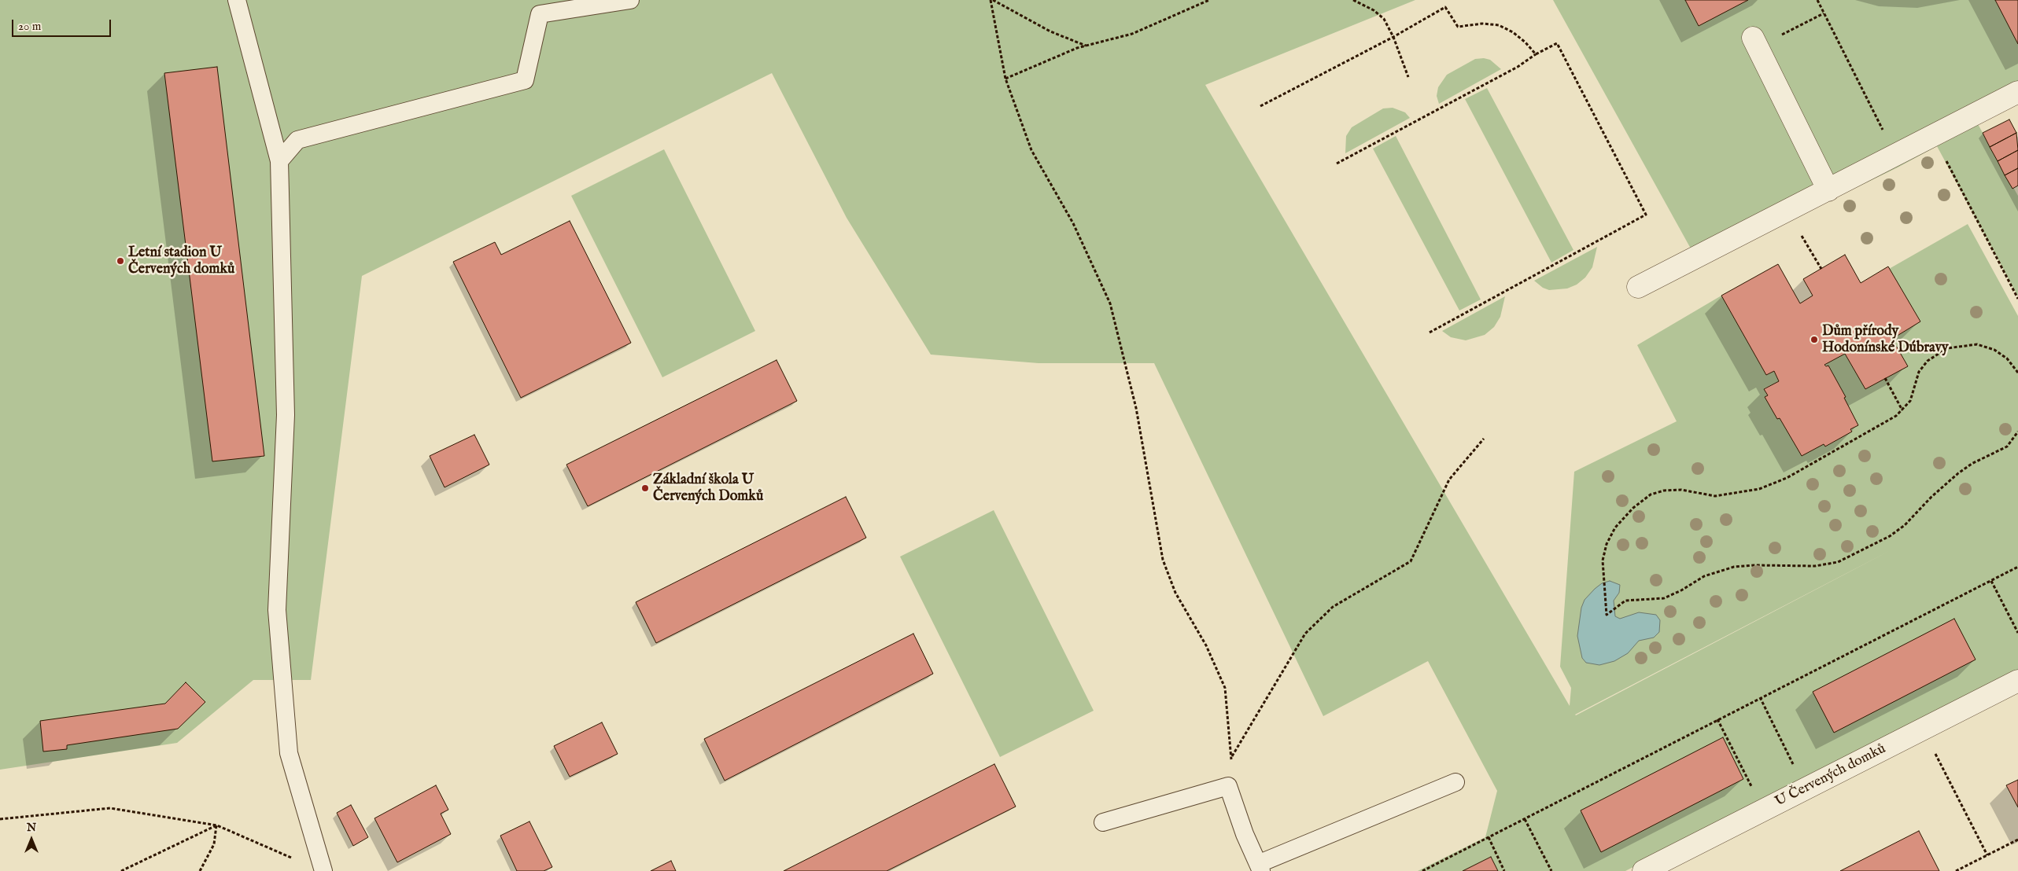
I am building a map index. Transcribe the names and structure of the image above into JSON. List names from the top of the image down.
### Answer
{
  "streets": {
    "street": ["U Červených domků"]
  },
  "places": ["Letní stadion U Červených domků", "Dům přírody Hodonínské Dúbravy", "Základní škola U Červených Domků"],
  "scale_bar": "20 m",
  "north": "top"
}
